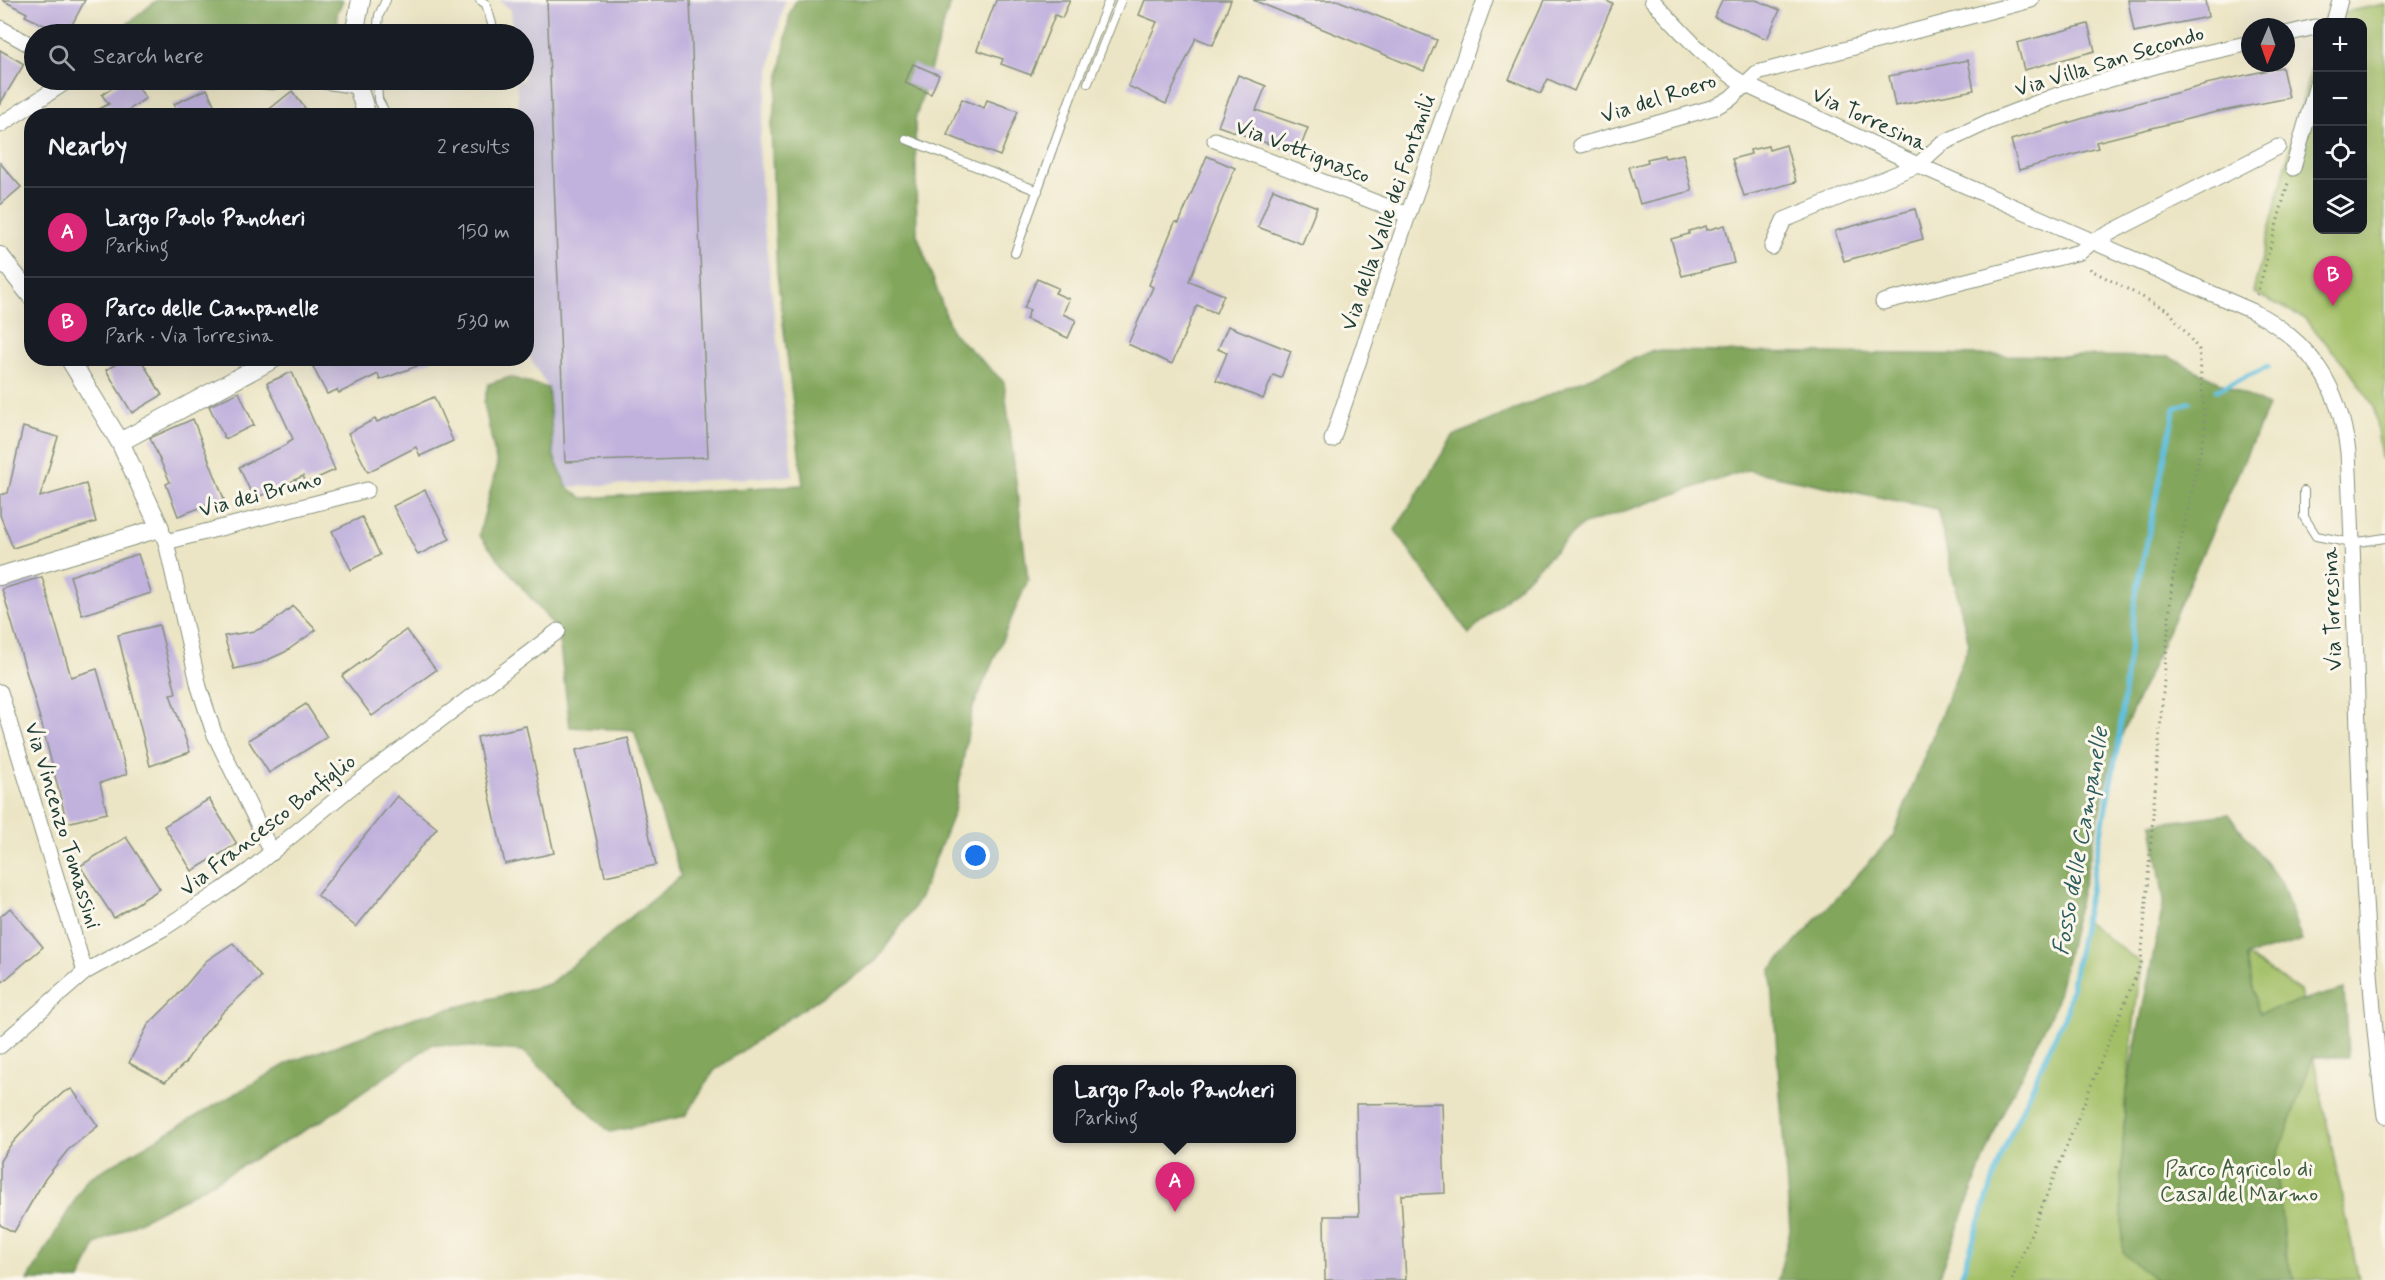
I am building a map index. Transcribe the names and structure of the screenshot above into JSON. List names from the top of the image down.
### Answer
{
  "streets": {
    "street": [
      "Via Villa San Secondo",
      "Via del Roero",
      "Via Torresina",
      "Via Vottignasco",
      "Via della Valle dei Fontanili",
      "Via dei Bruno",
      "Via Francesco Bonfiglio",
      "Via Vincenzo Tomassini"
    ]
  },
  "crossings": [
    ["Via Villa San Secondo", "Via Torresina"],
    ["Via del Roero", "Via Torresina"],
    ["Via Vottignasco", "Via della Valle dei Fontanili"],
    ["Via Francesco Bonfiglio", "Via Vincenzo Tomassini"]
  ],
  "water": ["Fosso delle Campanelle"],
  "parks": ["Parco Agricolo di Casal del Marmo"],
  "north": "bottom",
  "page": {
    "map_buttons": ["+", "−"],
    "search": "Search here",
    "heading": ["Nearby", "2 results"],
    "list": [
      {
        "mark": "A",
        "name": "Largo Paolo Pancheri",
        "note": "Parking",
        "value": "150 m"
      },
      {
        "mark": "B",
        "name": "Parco delle Campanelle",
        "note": "Park · Via Torresina",
        "value": "530 m"
      }
    ],
    "pins": ["B", "A"],
    "popup": ["Largo Paolo Pancheri", "Parking"]
  }
}
